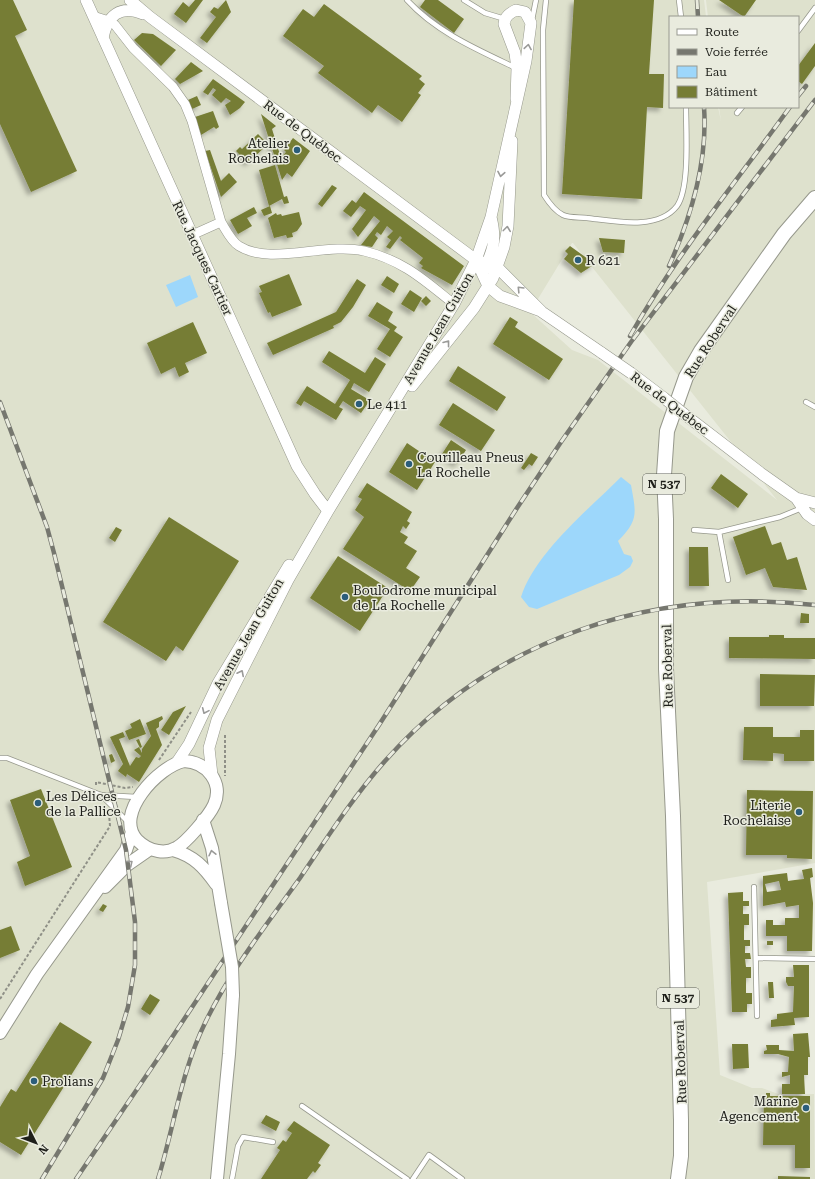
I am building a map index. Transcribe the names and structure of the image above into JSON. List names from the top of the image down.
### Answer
{
  "streets": {
    "main road": ["Rue Roberval", "N 537"],
    "street": ["Rue de Québec", "Rue Jacques Cartier", "Avenue Jean Guiton"]
  },
  "crossings": [
    ["Rue de Québec", "Avenue Jean Guiton"],
    ["Rue Jacques Cartier", "Avenue Jean Guiton"]
  ],
  "places": [
    "Atelier Rochelais",
    "R 621",
    "Le 411",
    "Courilleau Pneus La Rochelle",
    "Boulodrome municipal de La Rochelle",
    "Les Délices de la Pallice",
    "Literie Rochelaise",
    "Prolians",
    "Marine Agencement"
  ],
  "legend": [
    "Route",
    "Voie ferrée",
    "Eau",
    "Bâtiment"
  ],
  "north": "bottom right"
}
